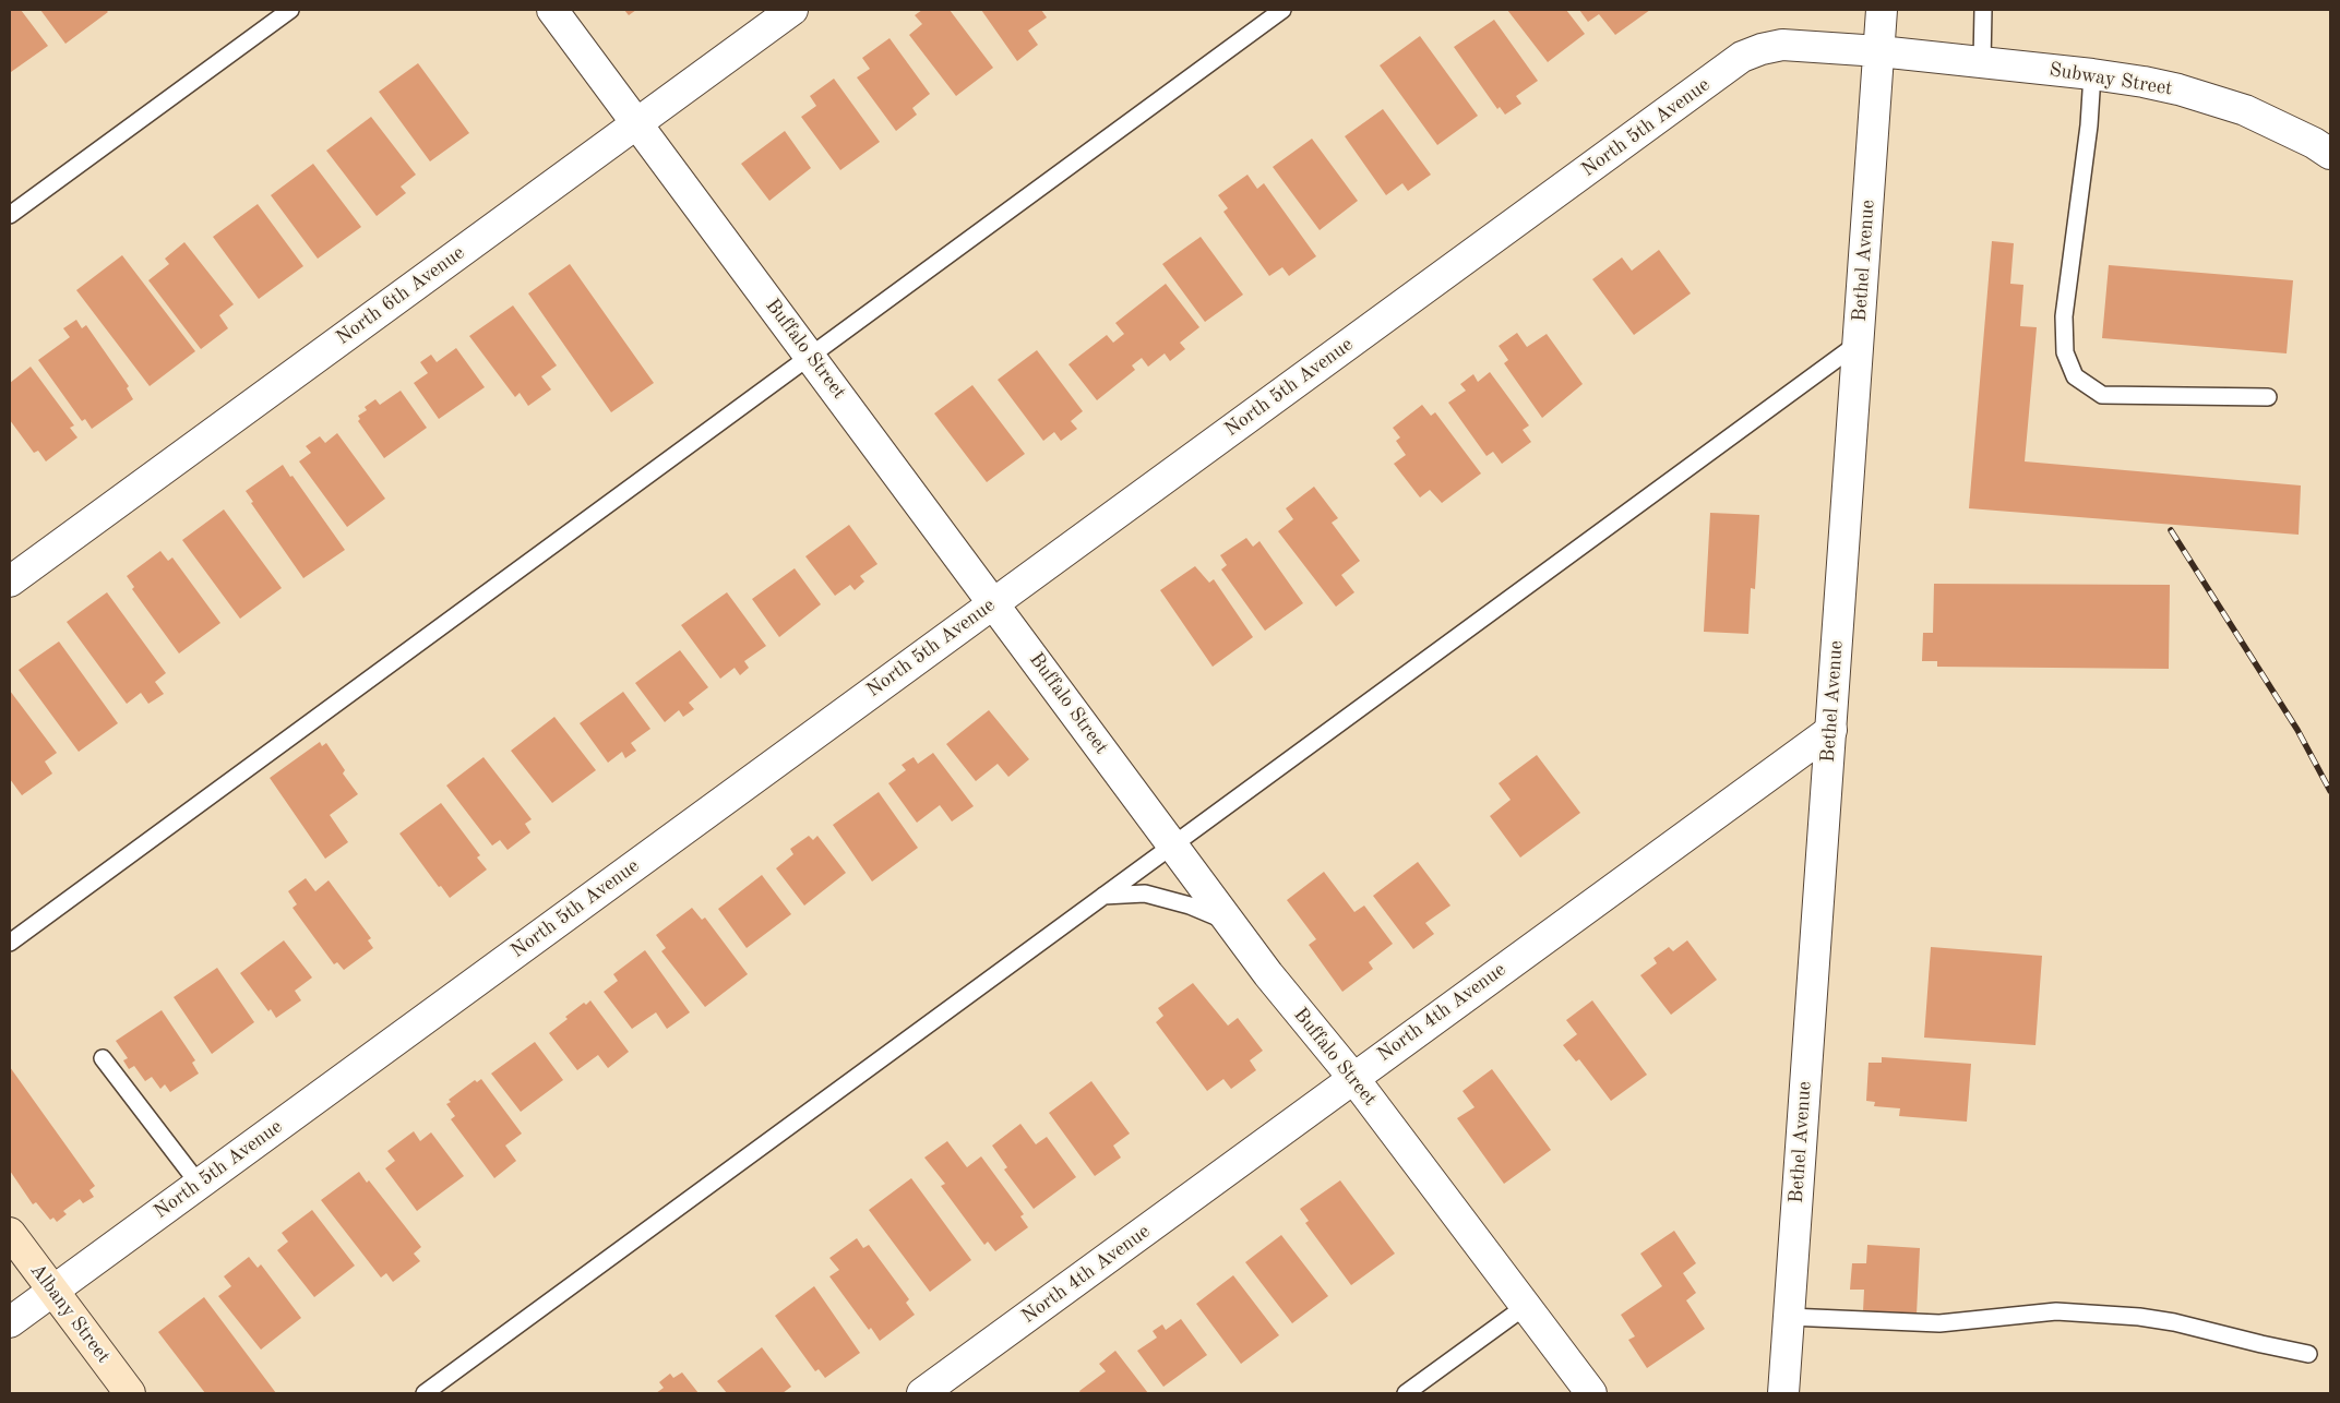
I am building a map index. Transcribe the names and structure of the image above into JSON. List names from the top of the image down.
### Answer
{
  "streets": {
    "main road": ["Albany Street"],
    "street": [
      "Subway Street",
      "North 5th Avenue",
      "Bethel Avenue",
      "North 6th Avenue",
      "Buffalo Street",
      "North 4th Avenue"
    ]
  },
  "crossings": [
    ["Subway Street", "North 5th Avenue"],
    ["Subway Street", "Bethel Avenue"],
    ["North 5th Avenue", "Bethel Avenue"],
    ["North 5th Avenue", "Buffalo Street"],
    ["North 5th Avenue", "Albany Street"],
    ["Bethel Avenue", "North 4th Avenue"],
    ["North 6th Avenue", "Buffalo Street"],
    ["Buffalo Street", "North 4th Avenue"]
  ]
}
